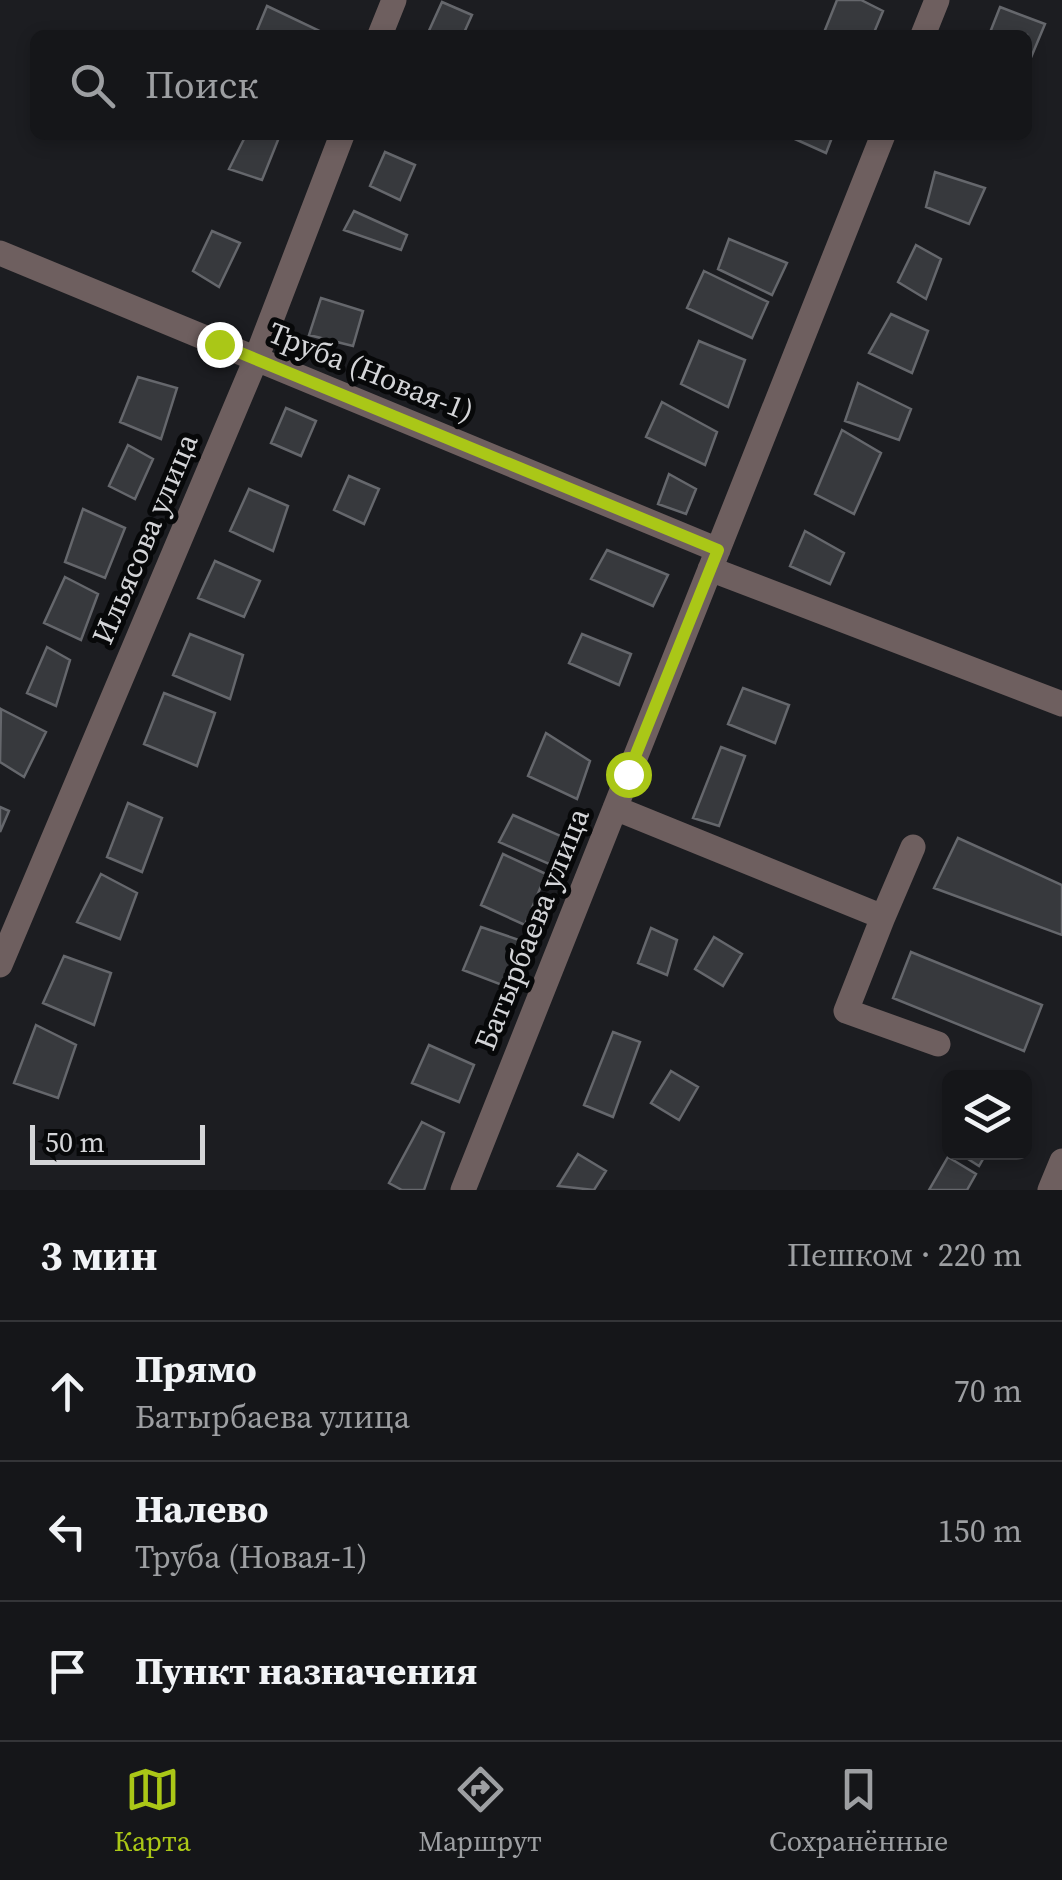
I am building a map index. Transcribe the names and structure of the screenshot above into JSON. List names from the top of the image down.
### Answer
{
  "streets": {
    "street": ["Труба (Новая-1)", "Ильясова улица", "Батырбаева улица"]
  },
  "crossings": [
    ["Труба (Новая-1)", "Ильясова улица"],
    ["Труба (Новая-1)", "Батырбаева улица"]
  ],
  "scale_bar": "50 m",
  "page": {
    "search": "Поиск",
    "scale": "50 m",
    "heading": ["3 мин", "Пешком · 220 m"],
    "list": [
      ["Прямо", "Батырбаева улица", "70 m"],
      ["Налево", "Труба (Новая-1)", "150 m"],
      "Пункт назначения"
    ],
    "nav": ["Карта", "Маршрут", "Сохранённые"]
  }
}
